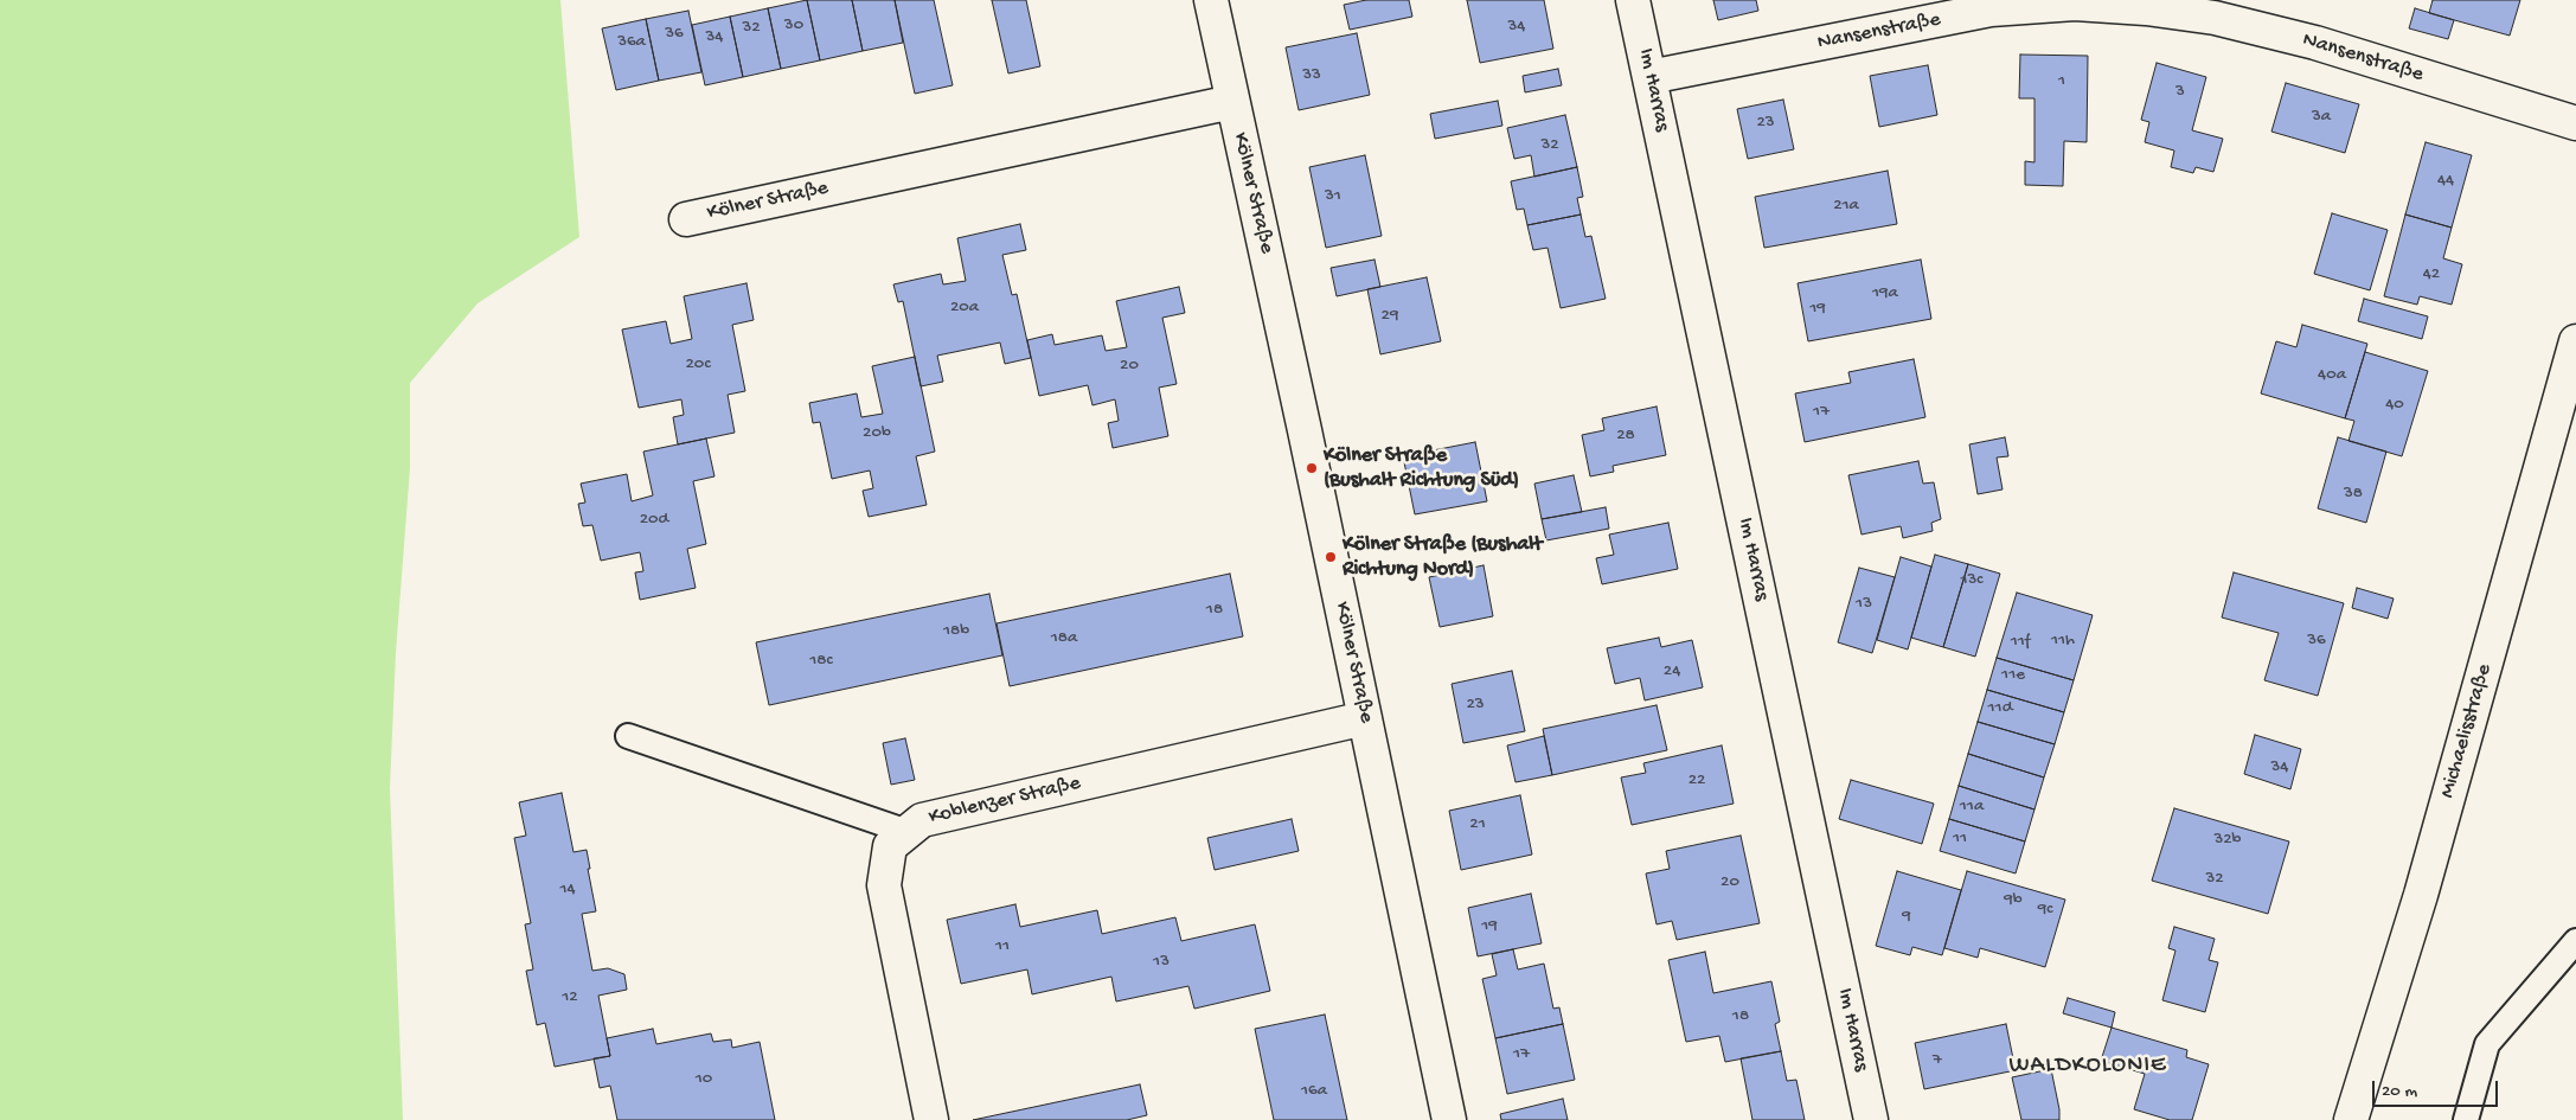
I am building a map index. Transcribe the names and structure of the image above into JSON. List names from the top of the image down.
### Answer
{
  "streets": {
    "street": [
      "Nansenstraße",
      "Im Harras",
      "Kölner Straße",
      "Michaelisstraße",
      "Koblenzer Straße"
    ]
  },
  "crossings": [
    ["Nansenstraße", "Im Harras"],
    ["Kölner Straße", "Koblenzer Straße"]
  ],
  "districts": ["WALDKOLONIE"],
  "places": ["Kölner Straße (Bushalt Richtung Süd)", "Kölner Straße (Bushalt Richtung Nord)"],
  "house_numbers": [
    "30",
    "34",
    "32",
    "36",
    "34",
    "36a",
    "33",
    "1",
    "3",
    "3a",
    "23",
    "32",
    "44",
    "31",
    "21a",
    "42",
    "19a",
    "20a",
    "19",
    "29",
    "20c",
    "20",
    "40a",
    "40",
    "17",
    "20b",
    "28",
    "38",
    "20d",
    "13c",
    "13",
    "18",
    "18b",
    "18a",
    "11h",
    "36",
    "11f",
    "18c",
    "24",
    "11e",
    "23",
    "11d",
    "34",
    "22",
    "11a",
    "21",
    "11",
    "32b",
    "32",
    "20",
    "14",
    "9b",
    "9c",
    "9",
    "19",
    "11",
    "13",
    "12",
    "18",
    "17",
    "7",
    "10",
    "16a"
  ],
  "scale_bar": "20 m"
}
